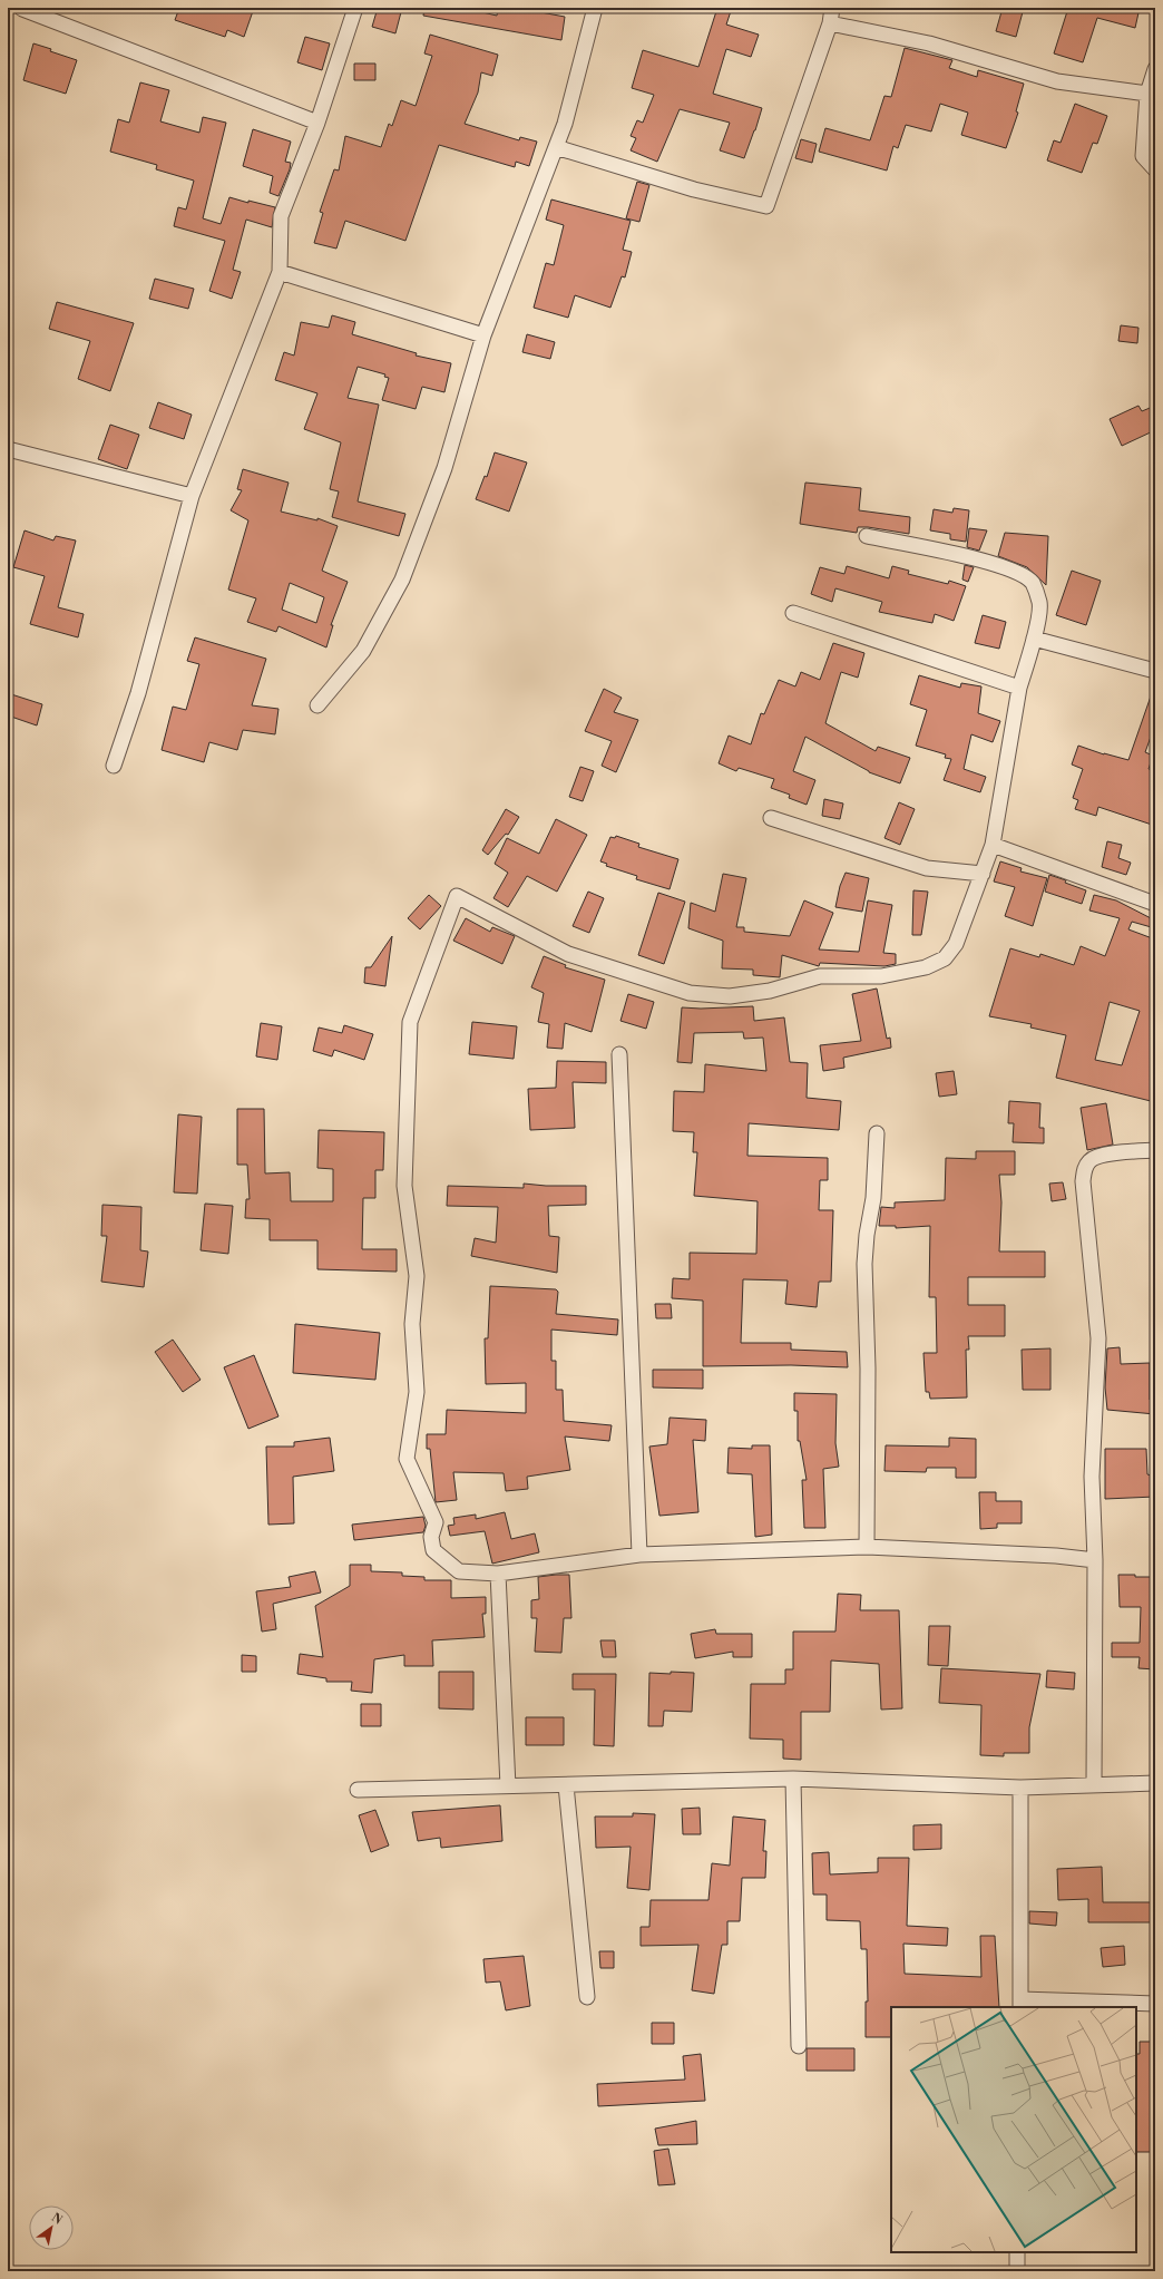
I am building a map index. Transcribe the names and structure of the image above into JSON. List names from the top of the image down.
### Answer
{
  "north": "top right"
}
